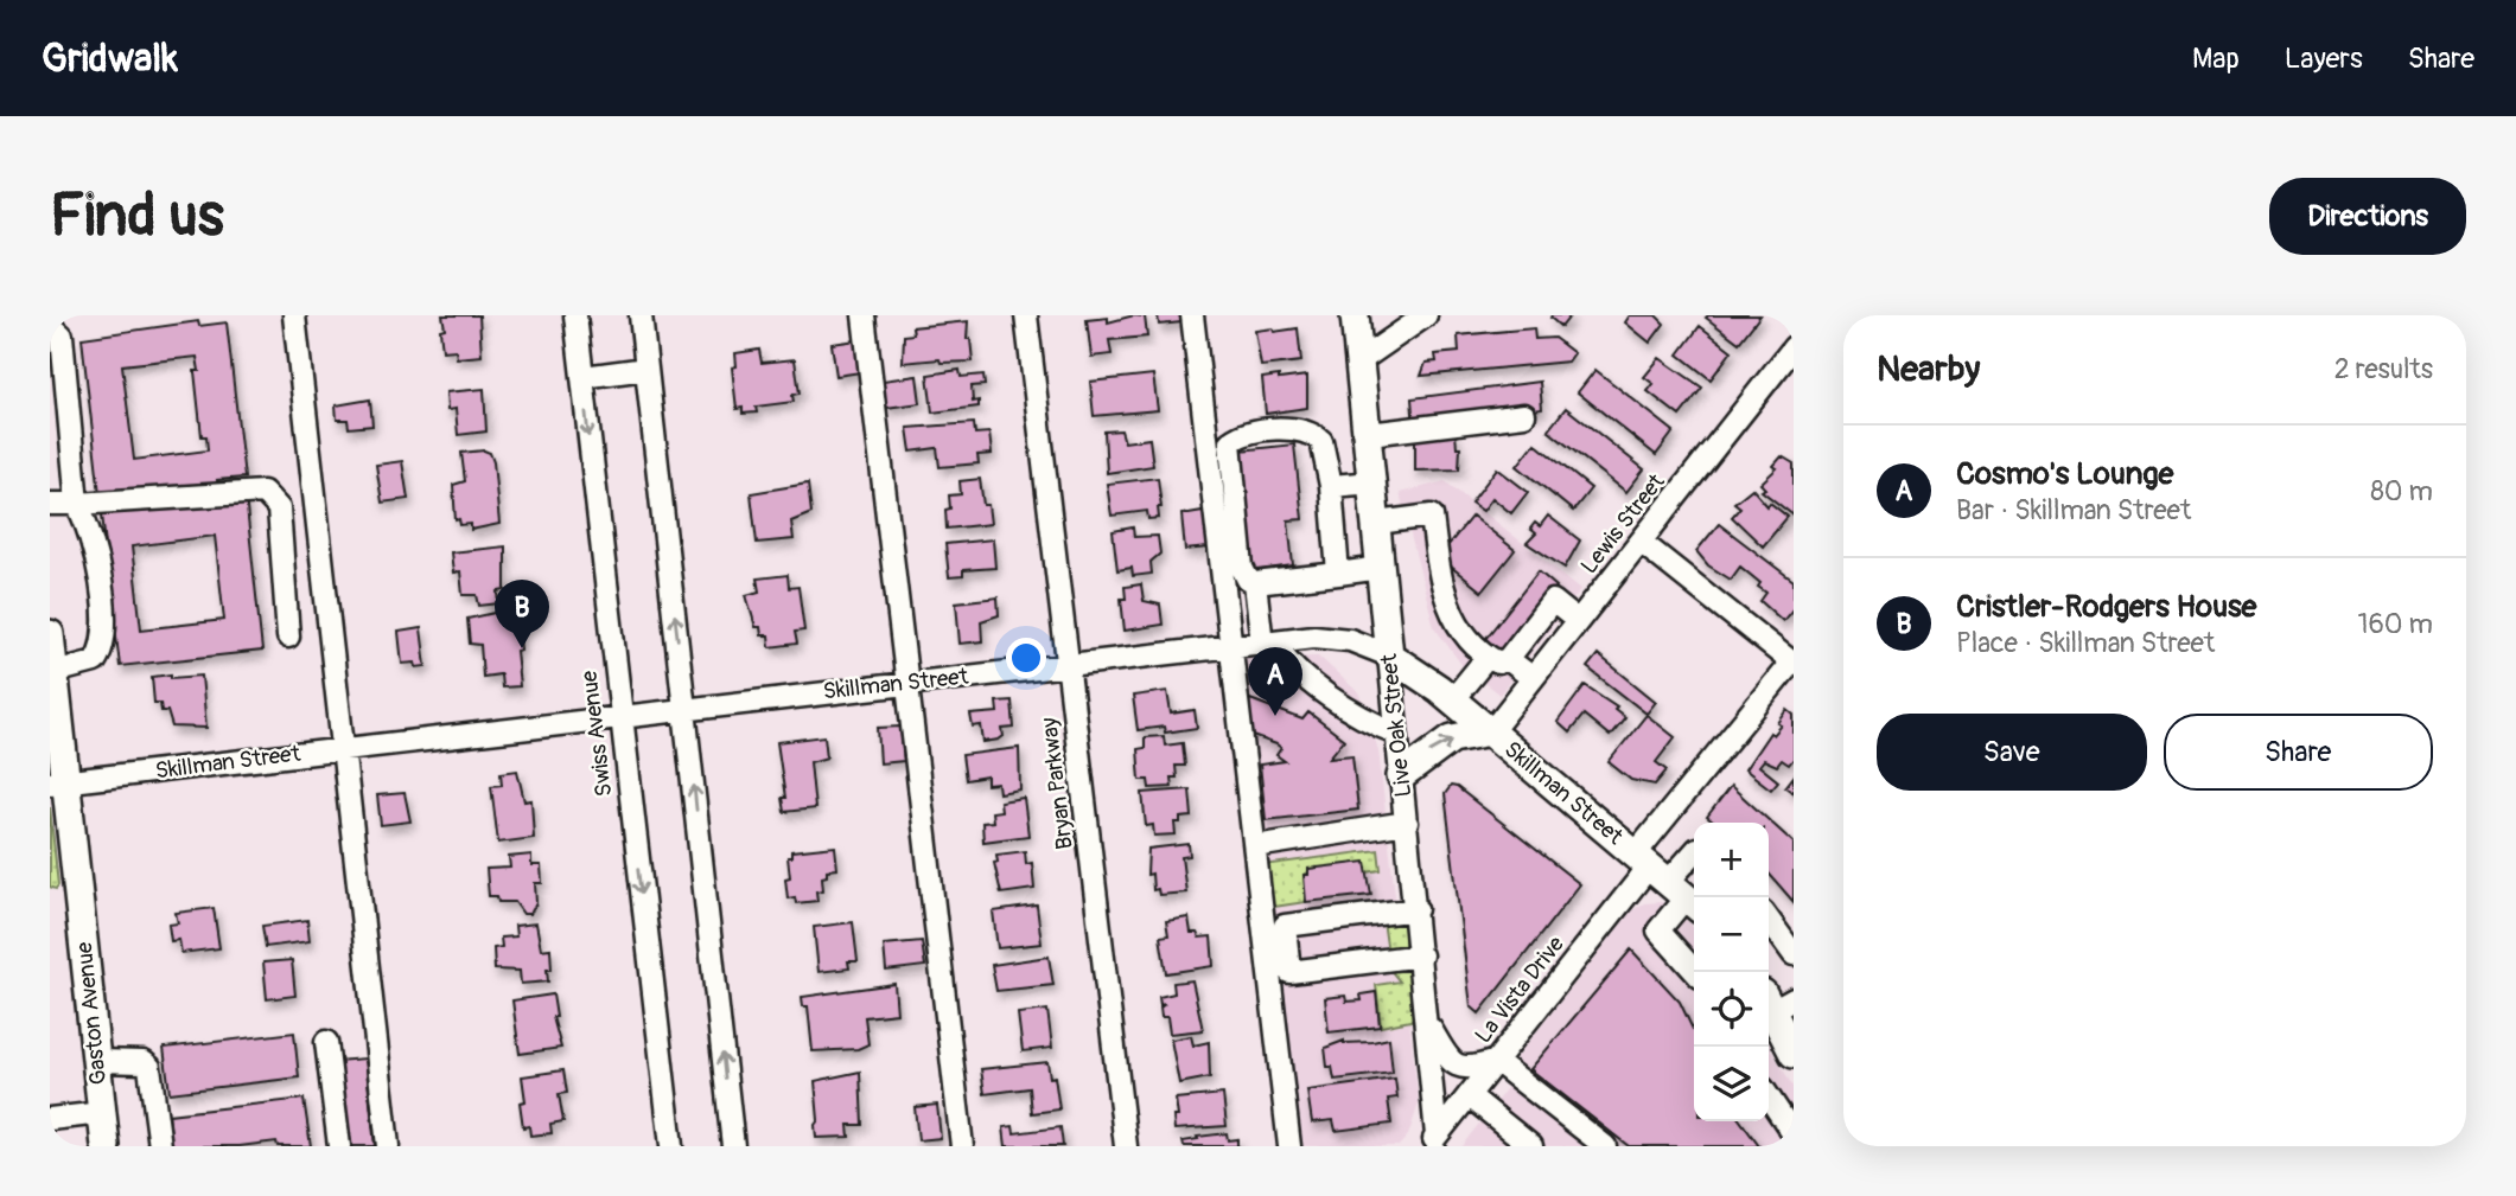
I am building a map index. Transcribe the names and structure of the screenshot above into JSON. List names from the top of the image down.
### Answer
{
  "streets": {
    "main road": ["Skillman Street", "Live Oak Street", "Gaston Avenue"],
    "street": [
      "Lewis Street",
      "Swiss Avenue",
      "Bryan Parkway",
      "La Vista Drive"
    ]
  },
  "crossings": [
    ["Lewis Street", "Skillman Street"],
    ["Skillman Street", "Live Oak Street"],
    ["Skillman Street", "Swiss Avenue"],
    ["Skillman Street", "Bryan Parkway"],
    ["Skillman Street", "La Vista Drive"],
    ["Skillman Street", "Gaston Avenue"],
    ["Live Oak Street", "La Vista Drive"]
  ],
  "page": {
    "header": "Gridwalk",
    "nav": ["Map", "Layers", "Share"],
    "buttons": [
      "Directions",
      ["Save", "Share"]
    ],
    "title": "Find us",
    "heading": ["Nearby", "2 results"],
    "list": [
      {
        "mark": "A",
        "name": "Cosmo's Lounge",
        "note": "Bar · Skillman Street",
        "value": "80 m"
      },
      {
        "mark": "B",
        "name": "Cristler-Rodgers House",
        "note": "Place · Skillman Street",
        "value": "160 m"
      }
    ],
    "pins": ["B", "A"],
    "map_buttons": ["+", "−"]
  }
}
